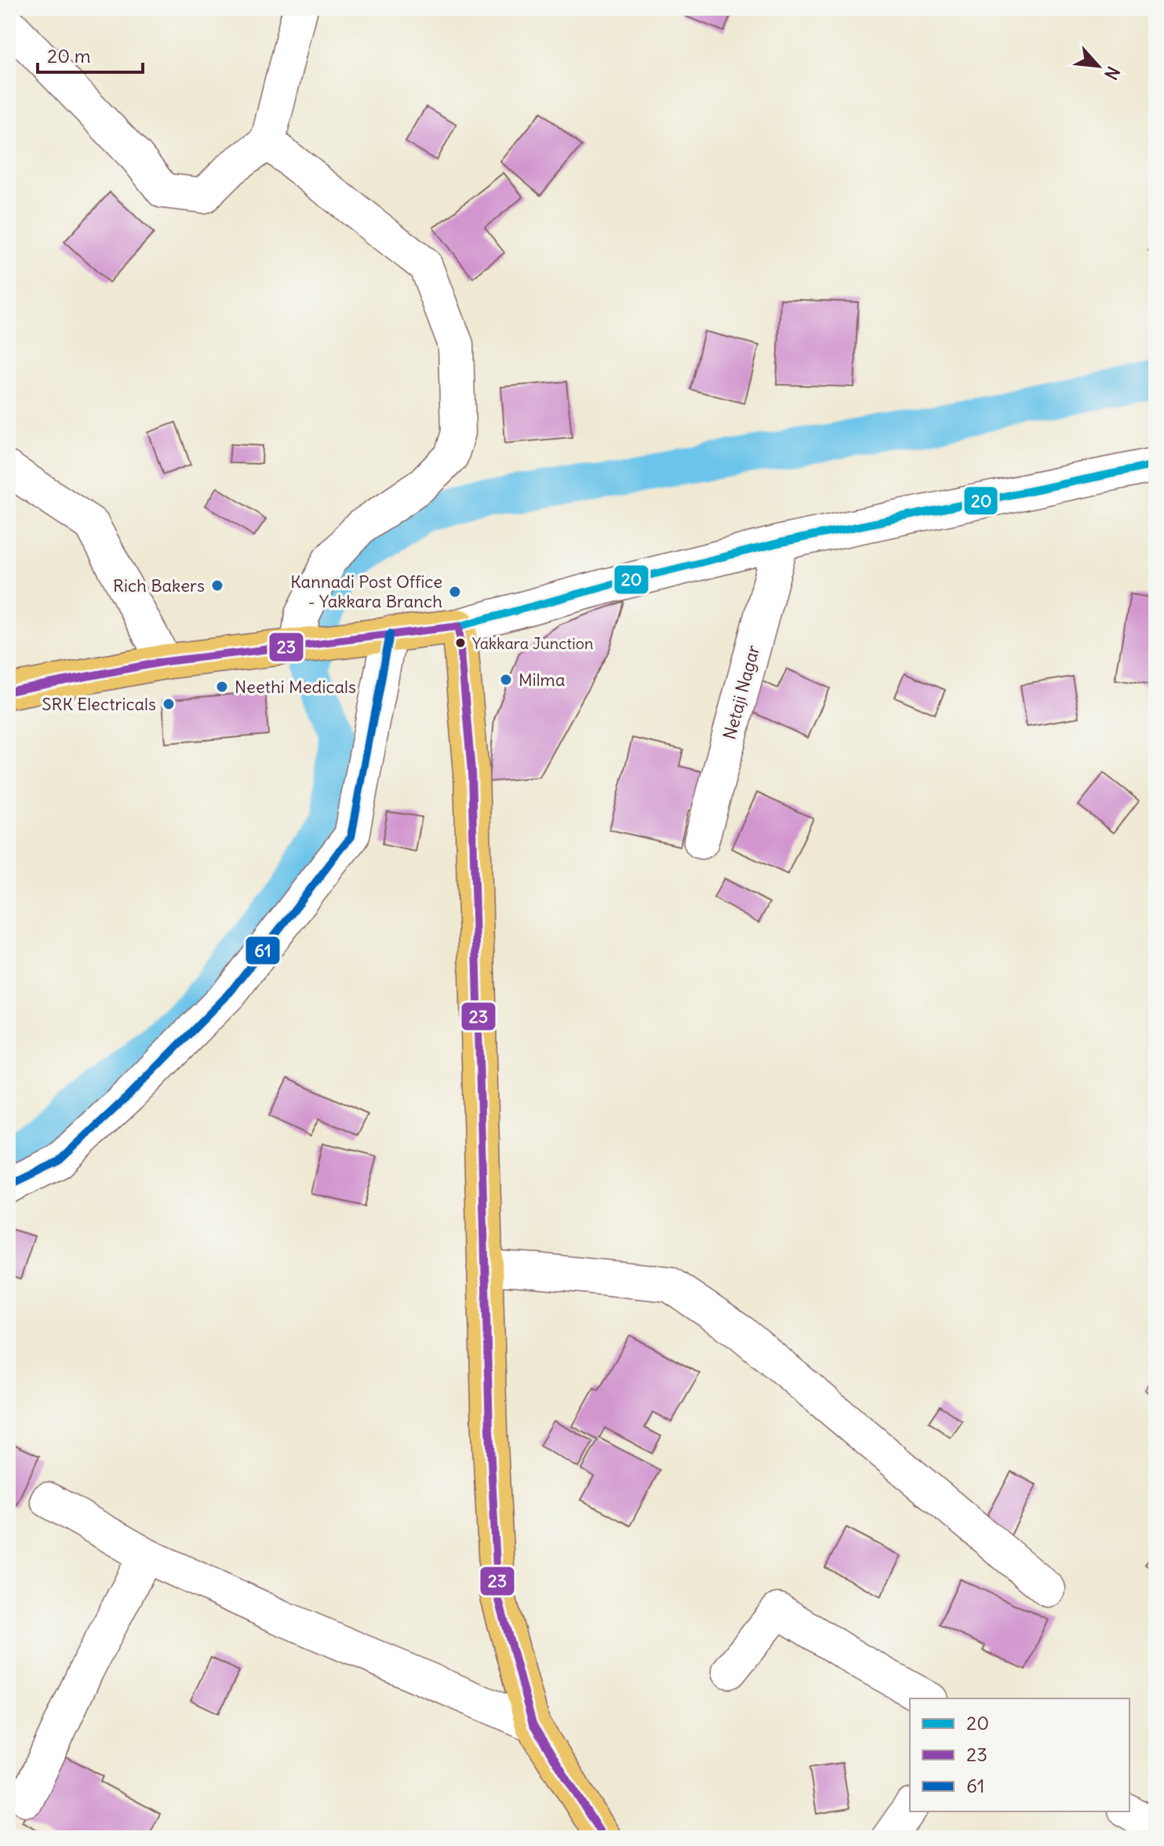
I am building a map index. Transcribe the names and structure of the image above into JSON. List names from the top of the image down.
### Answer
{
  "streets": {
    "street": ["Netaji Nagar"]
  },
  "places": [
    "Rich Bakers",
    "Kannadi Post Office - Yakkara Branch",
    "Yakkara Junction",
    "Milma",
    "Neethi Medicals",
    "SRK Electricals"
  ],
  "lines": ["transit line 20", "transit line 23", "transit line 61"],
  "legend": ["20", "23", "61"],
  "scale_bar": "20 m",
  "north": "bottom right"
}
